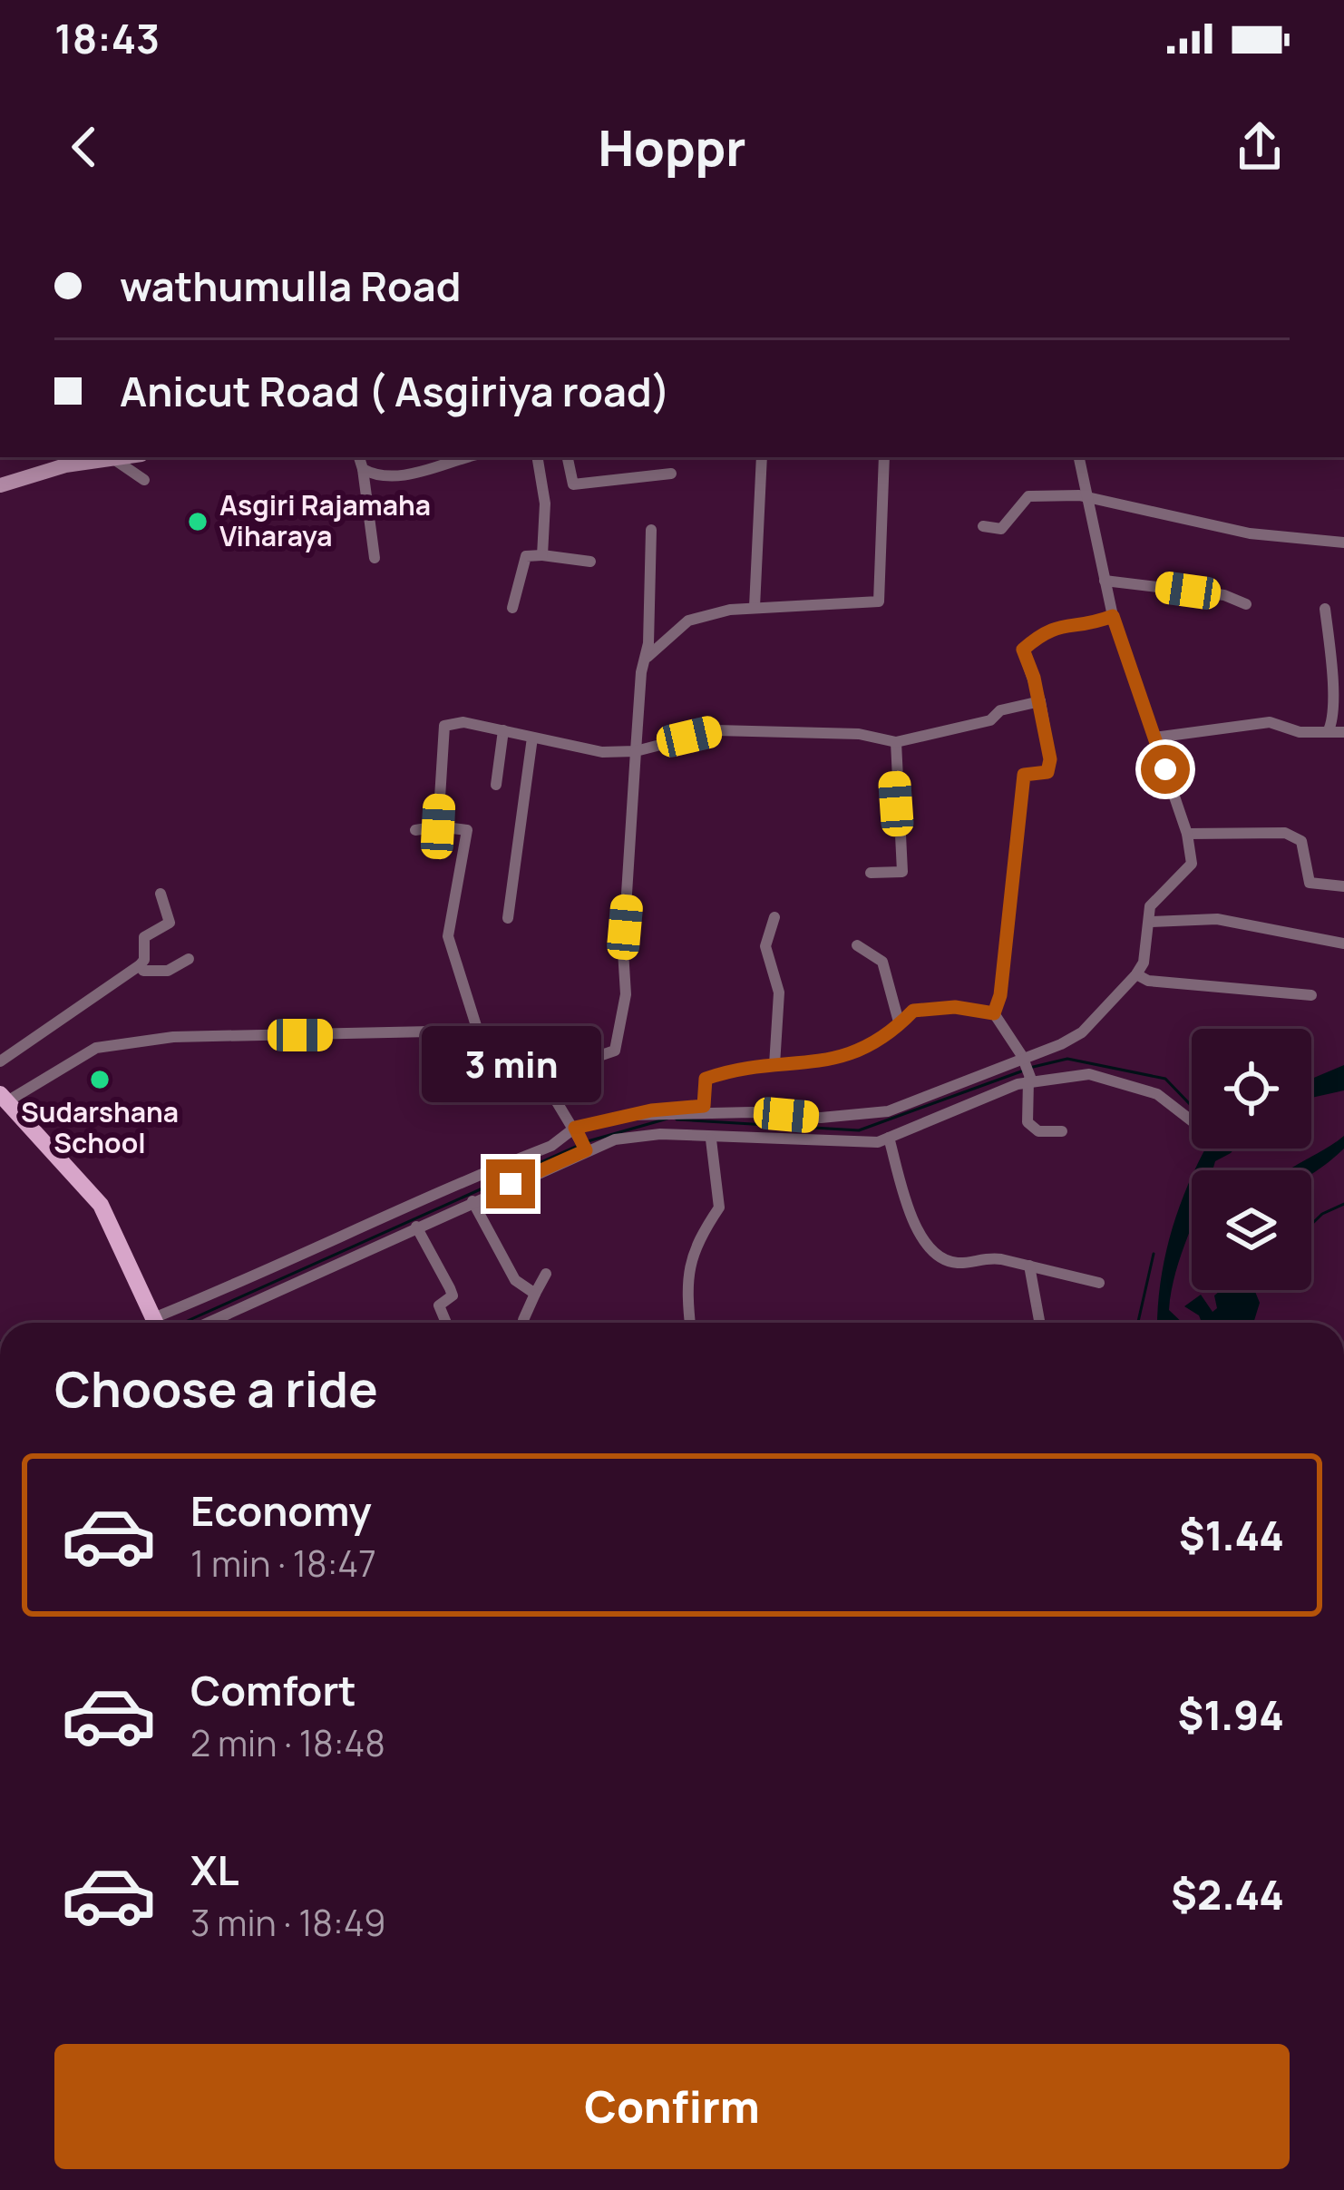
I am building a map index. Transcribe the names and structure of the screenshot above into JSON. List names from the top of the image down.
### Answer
{
  "places": ["Asgiri Rajamaha Viharaya", "Sudarshana School"],
  "page": {
    "status": "18:43",
    "header": "Hoppr",
    "banner": ["wathumulla Road", "Anicut Road ( Asgiriya road)"],
    "bubble": "3 min",
    "heading": "Choose a ride",
    "list": [
      {
        "name": "Economy",
        "note": "1 min · 18:47",
        "value": "$1.44"
      },
      {
        "name": "Comfort",
        "note": "2 min · 18:48",
        "value": "$1.94"
      },
      {
        "name": "XL",
        "note": "3 min · 18:49",
        "value": "$2.44"
      }
    ],
    "buttons": "Confirm"
  }
}
